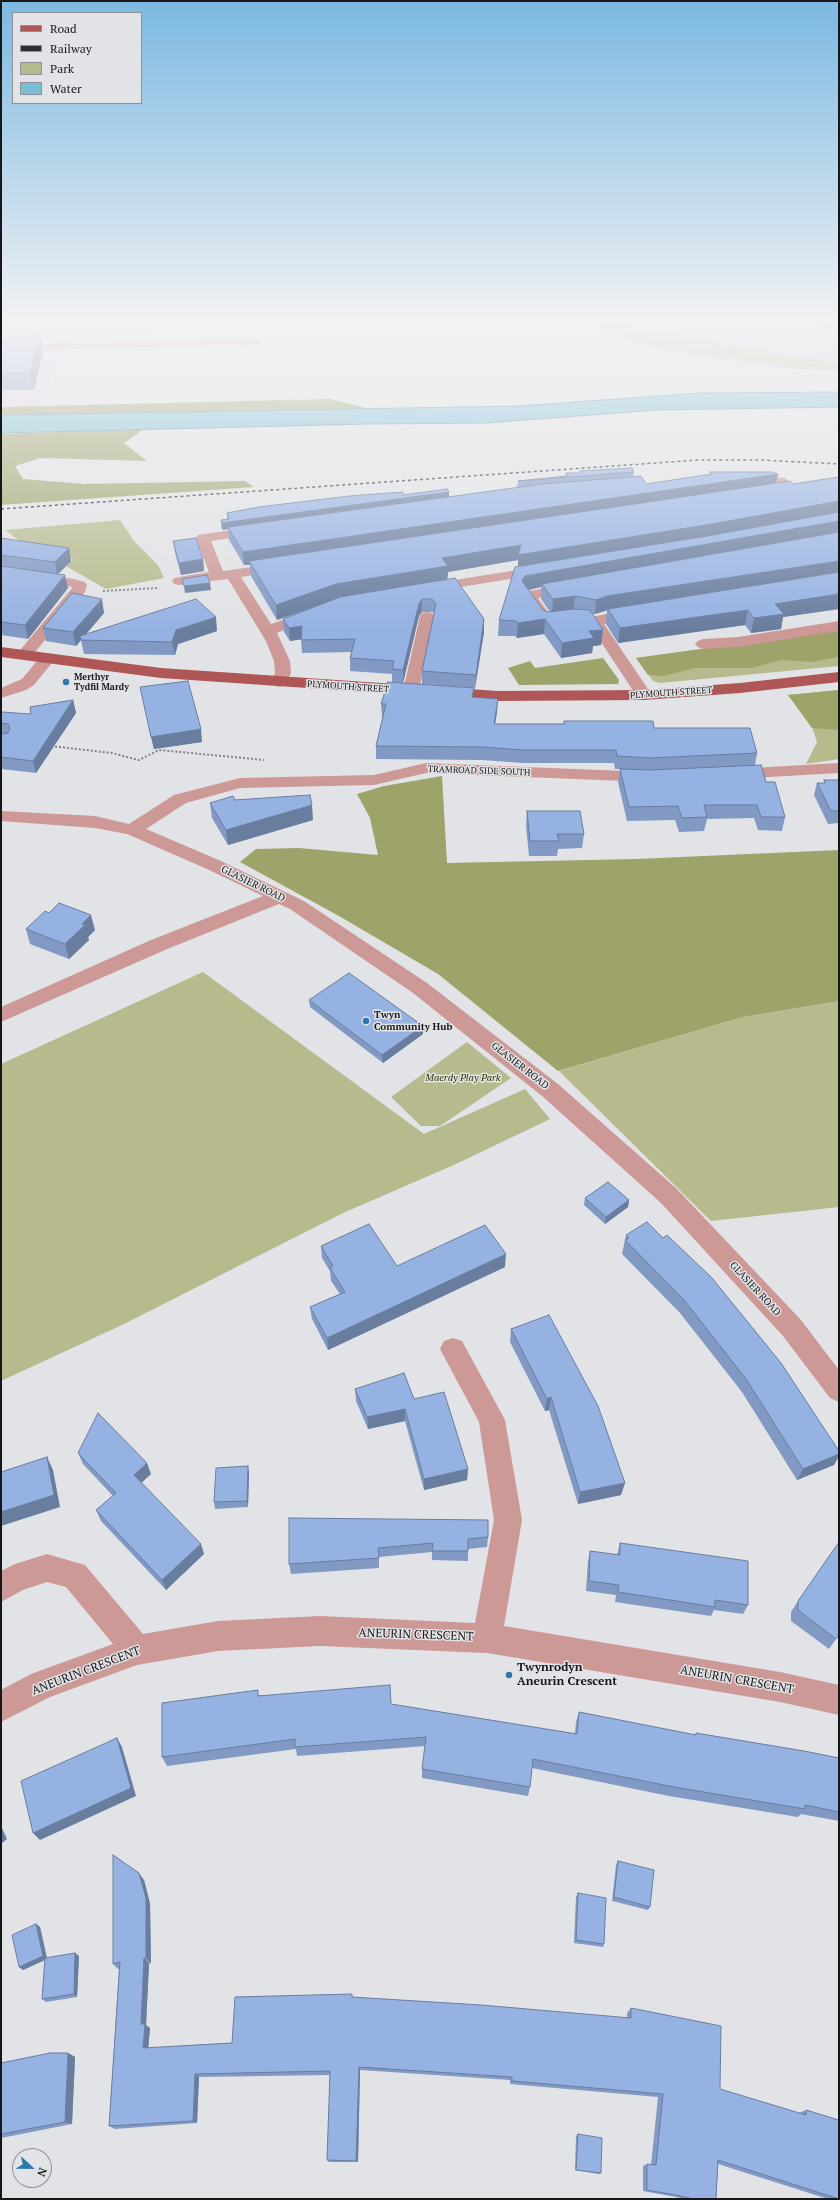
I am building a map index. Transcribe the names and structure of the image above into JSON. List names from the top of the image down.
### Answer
{
  "streets": {
    "main road": ["PLYMOUTH STREET"],
    "street": ["TRAMROAD SIDE SOUTH", "GLASIER ROAD", "ANEURIN CRESCENT"]
  },
  "crossings": [
    ["TRAMROAD SIDE SOUTH", "GLASIER ROAD"]
  ],
  "parks": ["Maerdy Play Park"],
  "places": ["Merthyr Tydfil Mardy", "Twyn Community Hub", "Twynrodyn Aneurin Crescent"],
  "legend": [
    "Road",
    "Railway",
    "Park",
    "Water"
  ],
  "north": "right"
}
